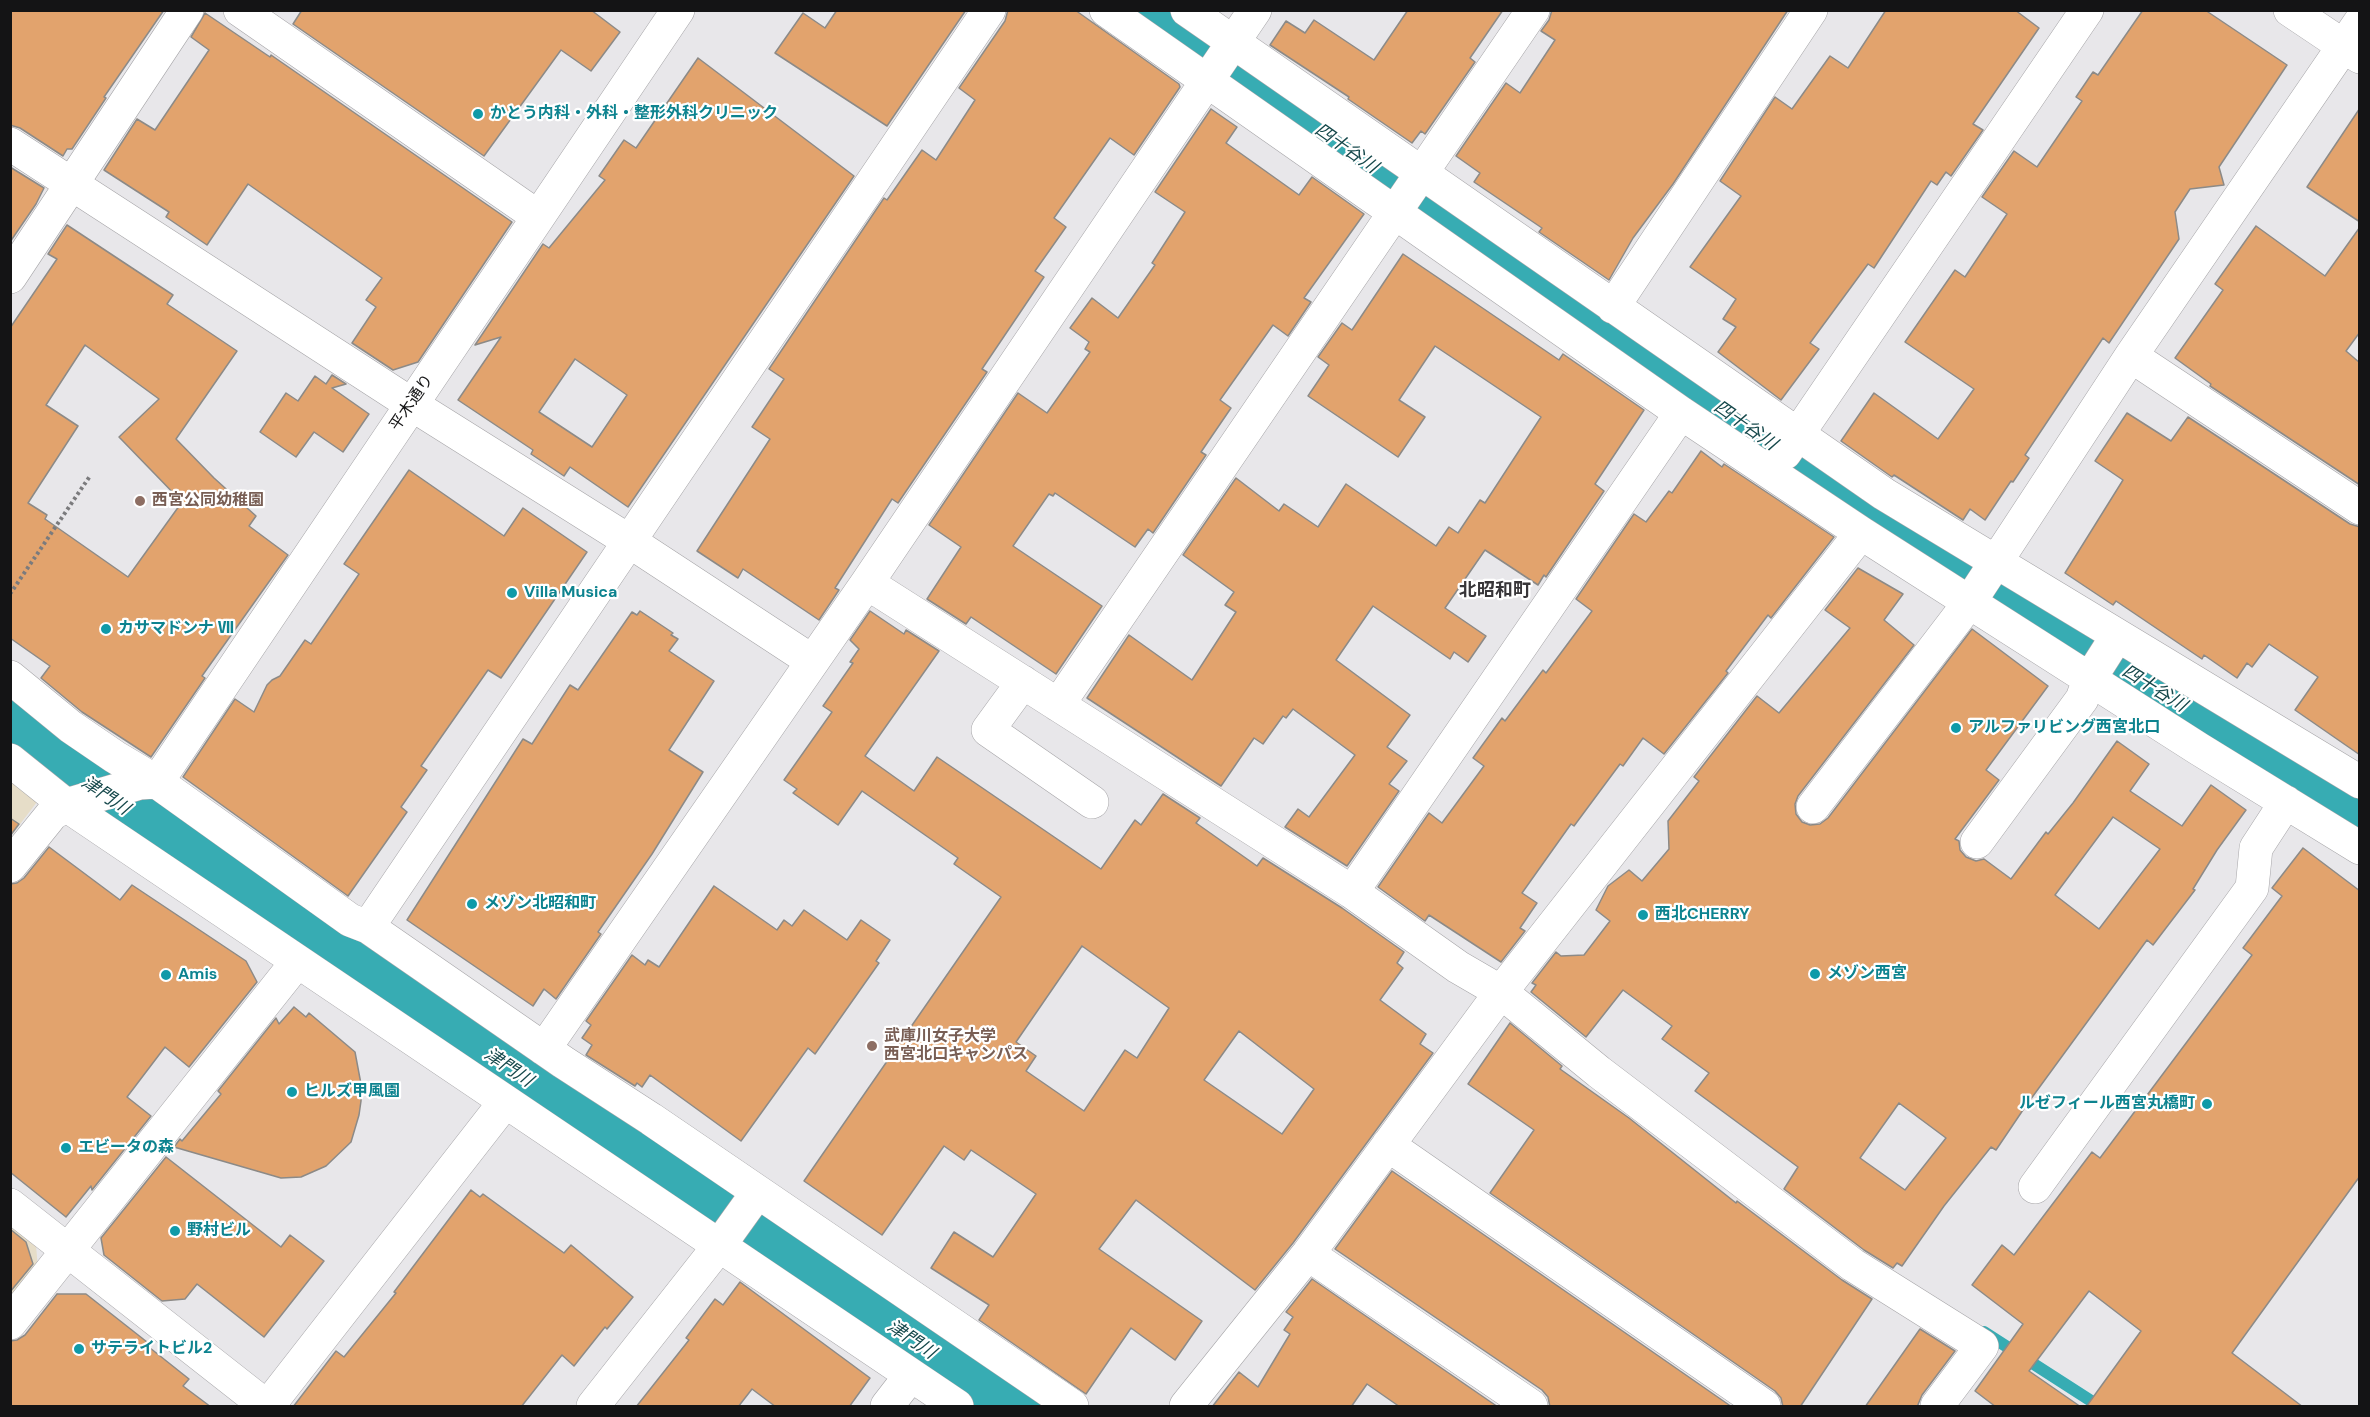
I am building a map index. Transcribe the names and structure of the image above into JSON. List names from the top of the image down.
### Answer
{
  "streets": {
    "street": ["平木通り"]
  },
  "districts": ["北昭和町"],
  "water": ["四十谷川", "津門川"],
  "places": [
    "かとう内科・外科・整形外科クリニック",
    "西宮公同幼稚園",
    "Villa Musica",
    "カサマドンナ Ⅶ",
    "アルファリビング西宮北口",
    "メゾン北昭和町",
    "西北CHERRY",
    "メゾン西宮",
    "Amis",
    "武庫川女子大学 西宮北口キャンパス",
    "ヒルズ甲風園",
    "ルゼフィール西宮丸橋町",
    "エビータの森",
    "野村ビル",
    "サテライトビル2"
  ]
}
